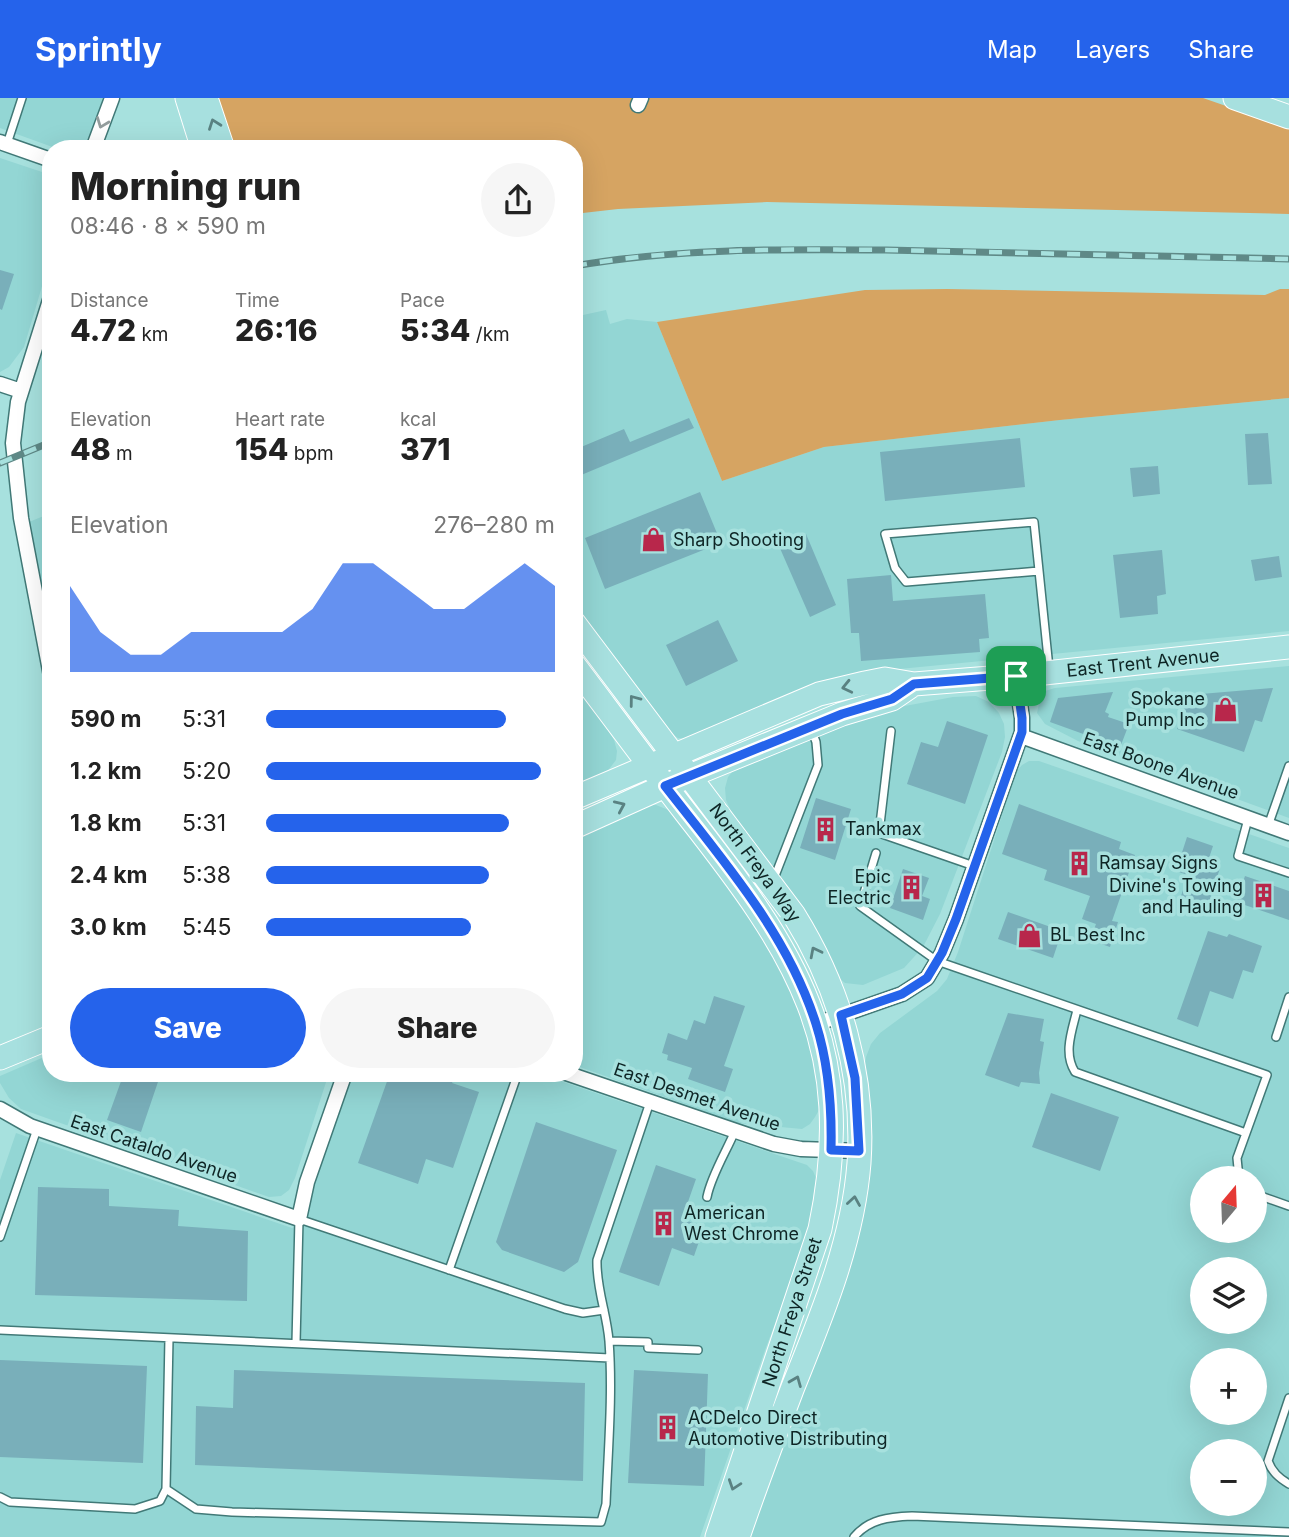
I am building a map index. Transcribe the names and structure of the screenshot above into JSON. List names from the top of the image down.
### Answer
{
  "streets": {
    "main road": ["East Trent Avenue", "North Freya Way", "North Freya Street"],
    "street": ["East Boone Avenue", "East Desmet Avenue", "East Cataldo Avenue"]
  },
  "crossings": [
    ["East Trent Avenue", "North Freya Way"],
    ["North Freya Way", "North Freya Street"],
    ["East Desmet Avenue", "North Freya Street"]
  ],
  "places": {
    "shop": ["Sharp Shooting", "Spokane Pump Inc", "BL Best Inc"],
    "building": [
      "Tankmax",
      "Ramsay Signs",
      "Epic Electric",
      "Divine's Towing and Hauling",
      "American West Chrome",
      "ACDelco Direct Automotive Distributing"
    ]
  },
  "north": "top",
  "page": {
    "header": "Sprintly",
    "nav": ["Map", "Layers", "Share"],
    "heading": ["Morning run", "08:46 · 8 × 590 m"],
    "stats": [
      ["Distance", "4.72 km"],
      ["Time", "26:16"],
      ["Pace", "5:34 /km"],
      ["Elevation", "48 m"],
      ["Heart rate", "154 bpm"],
      ["kcal", "371"]
    ],
    "chart": ["Elevation", "276–280 m"],
    "list": [
      {
        "name": "590 m",
        "note": "5:31"
      },
      {
        "name": "1.2 km",
        "note": "5:20"
      },
      {
        "name": "1.8 km",
        "note": "5:31"
      },
      {
        "name": "2.4 km",
        "note": "5:38"
      },
      {
        "name": "3.0 km",
        "note": "5:45"
      }
    ],
    "buttons": ["Save", "Share"],
    "map_buttons": ["+", "−"]
  }
}
